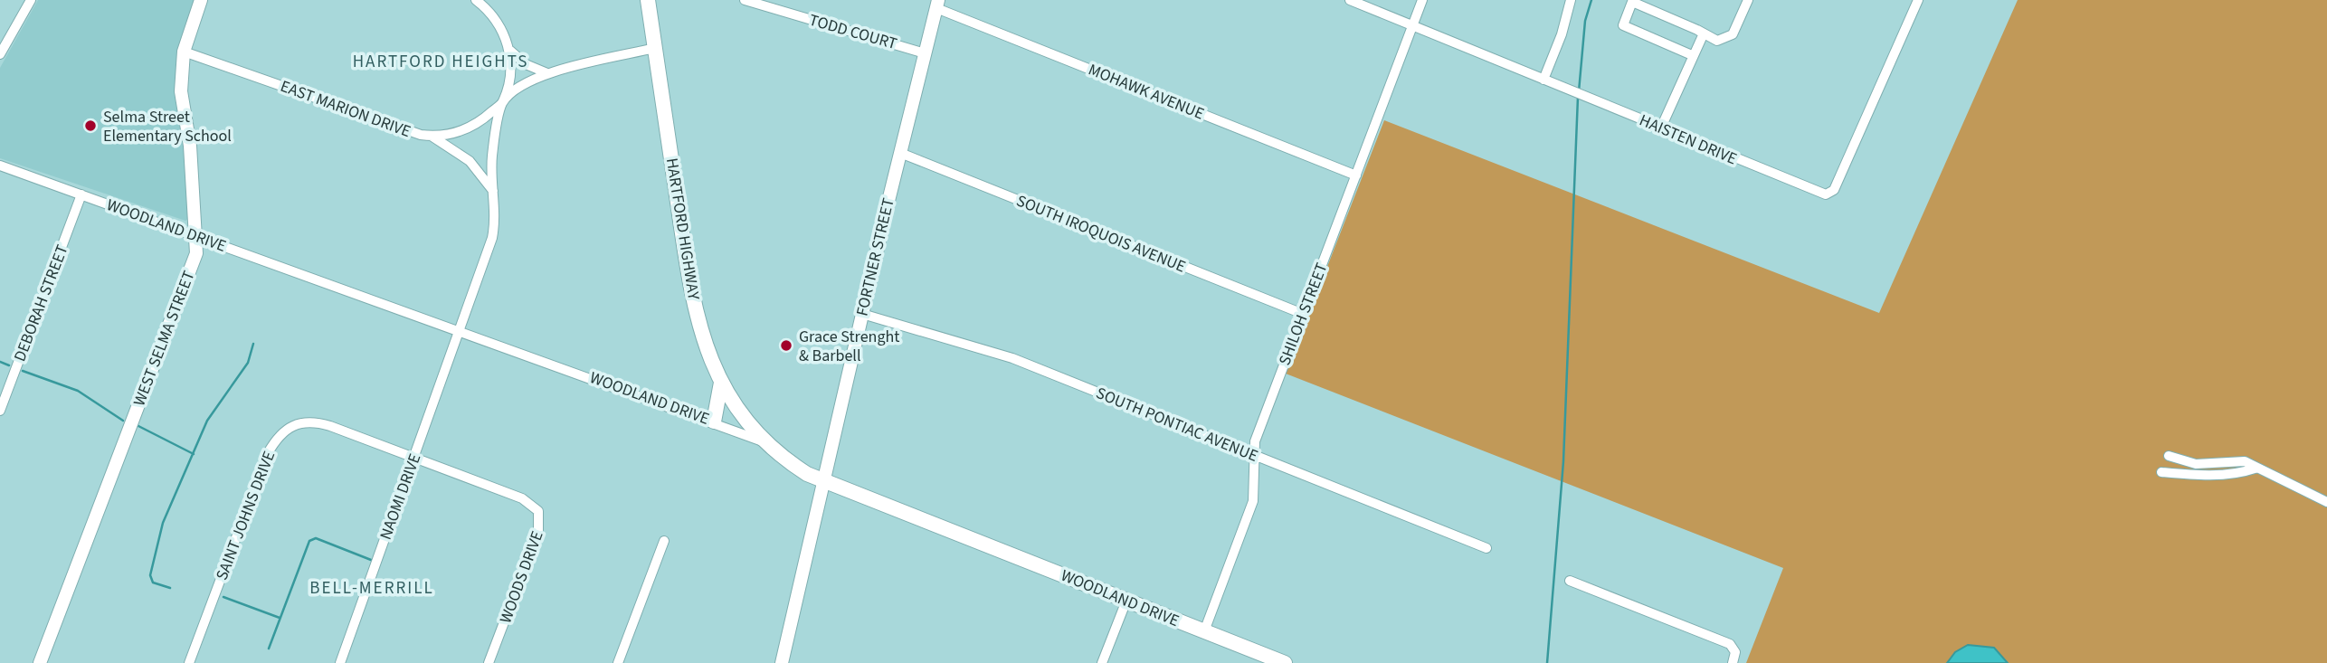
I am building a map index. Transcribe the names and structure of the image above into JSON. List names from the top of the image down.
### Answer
{
  "streets": {
    "main road": ["WOODLAND DRIVE", "HARTFORD HIGHWAY"],
    "street": [
      "TODD COURT",
      "MOHAWK AVENUE",
      "EAST MARION DRIVE",
      "HAISTEN DRIVE",
      "SOUTH IROQUOIS AVENUE",
      "FORTNER STREET",
      "DEBORAH STREET",
      "SHILOH STREET",
      "WEST SELMA STREET",
      "SOUTH PONTIAC AVENUE",
      "NAOMI DRIVE",
      "SAINT JOHNS DRIVE",
      "WOODS DRIVE"
    ]
  },
  "crossings": [
    ["TODD COURT", "FORTNER STREET"],
    ["MOHAWK AVENUE", "FORTNER STREET"],
    ["MOHAWK AVENUE", "SHILOH STREET"],
    ["EAST MARION DRIVE", "HARTFORD HIGHWAY"],
    ["EAST MARION DRIVE", "WEST SELMA STREET"],
    ["EAST MARION DRIVE", "NAOMI DRIVE"],
    ["HAISTEN DRIVE", "SHILOH STREET"],
    ["WOODLAND DRIVE", "HARTFORD HIGHWAY"],
    ["WOODLAND DRIVE", "FORTNER STREET"],
    ["WOODLAND DRIVE", "DEBORAH STREET"],
    ["WOODLAND DRIVE", "SHILOH STREET"],
    ["WOODLAND DRIVE", "WEST SELMA STREET"],
    ["WOODLAND DRIVE", "NAOMI DRIVE"],
    ["SOUTH IROQUOIS AVENUE", "FORTNER STREET"],
    ["SOUTH IROQUOIS AVENUE", "SHILOH STREET"],
    ["FORTNER STREET", "SOUTH PONTIAC AVENUE"],
    ["SHILOH STREET", "SOUTH PONTIAC AVENUE"],
    ["NAOMI DRIVE", "SAINT JOHNS DRIVE"],
    ["NAOMI DRIVE", "WOODS DRIVE"],
    ["SAINT JOHNS DRIVE", "WOODS DRIVE"]
  ],
  "districts": ["HARTFORD HEIGHTS", "BELL-MERRILL"],
  "places": ["Selma Street Elementary School", "Grace Strenght & Barbell"]
}
